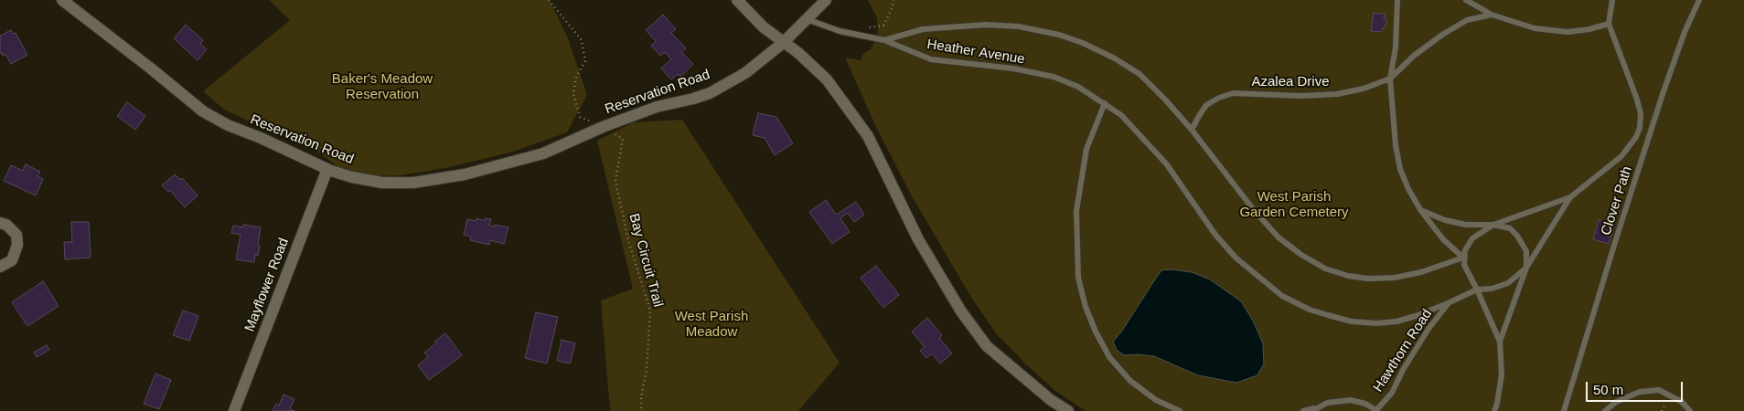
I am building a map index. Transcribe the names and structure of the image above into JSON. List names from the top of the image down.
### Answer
{
  "streets": {
    "street": ["Reservation Road", "Mayflower Road"],
    "lane": [
      "Heather Avenue",
      "Azalea Drive",
      "Clover Path",
      "Hawthorn Road"
    ],
    "path": ["Bay Circuit Trail"]
  },
  "crossings": [
    ["Heather Avenue", "Azalea Drive"],
    ["Heather Avenue", "Hawthorn Road"],
    ["Reservation Road", "Bay Circuit Trail"],
    ["Reservation Road", "Mayflower Road"]
  ],
  "parks": ["Baker's Meadow Reservation", "West Parish Garden Cemetery", "West Parish Meadow"],
  "scale_bar": "50 m"
}
